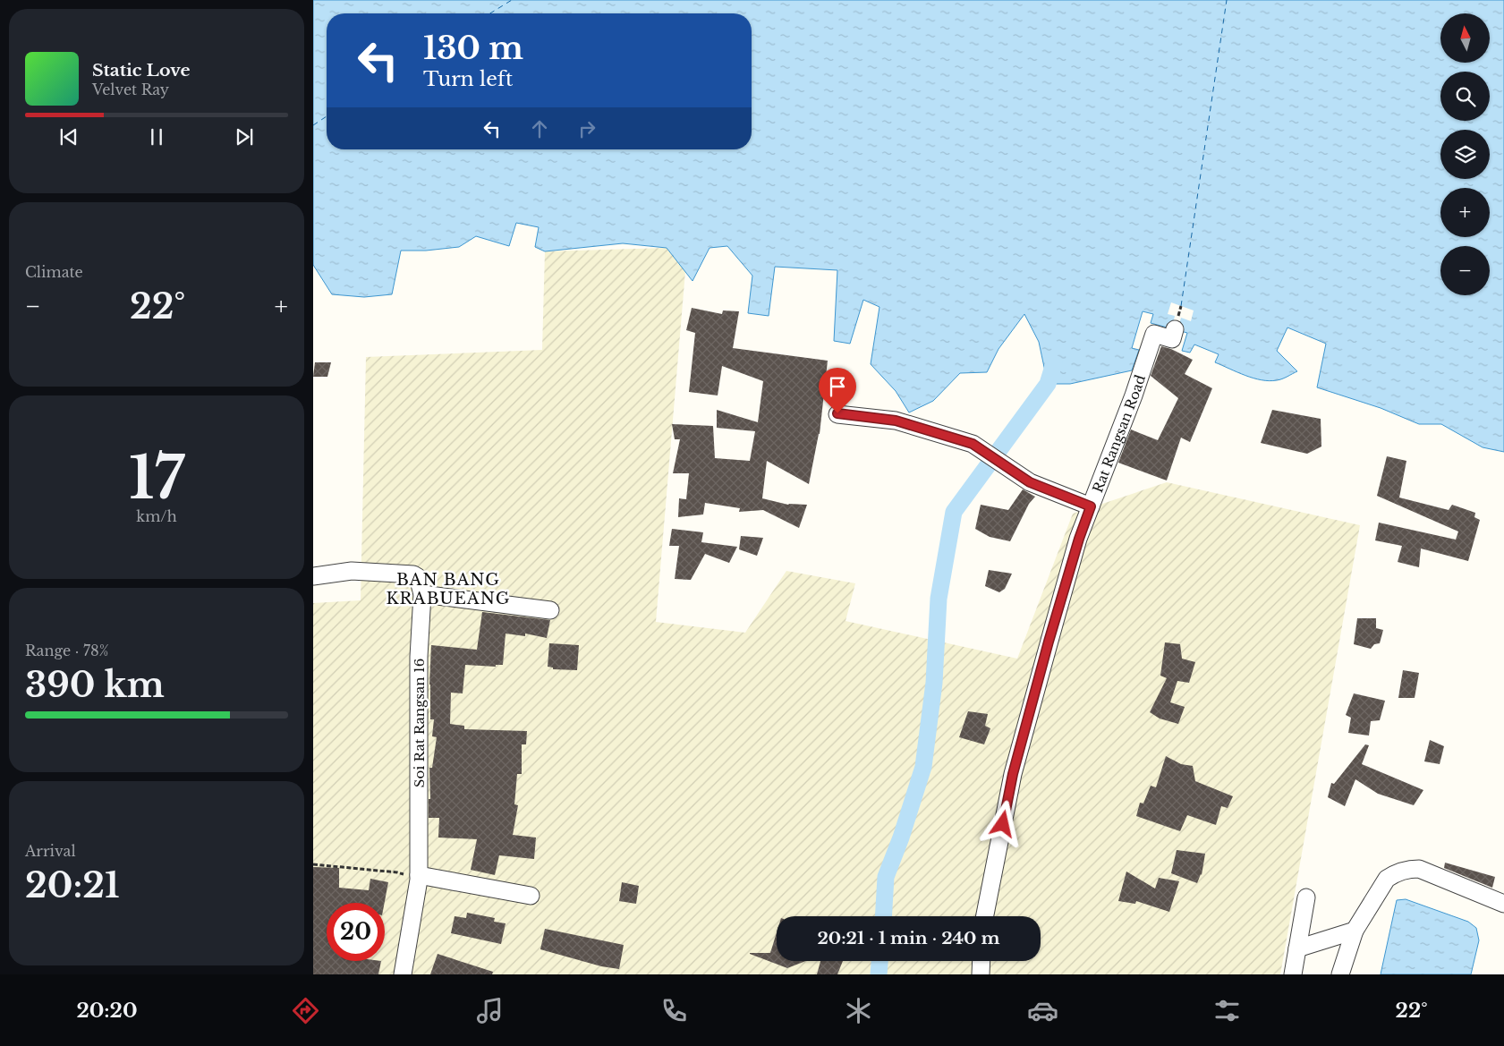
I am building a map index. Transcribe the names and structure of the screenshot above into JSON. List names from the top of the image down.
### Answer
{
  "streets": {
    "street": ["Rat Rangsan Road", "Soi Rat Rangsan 16"]
  },
  "districts": ["BAN BANG KRABUEANG"],
  "north": "top",
  "page": {
    "map_buttons": ["+", "−"],
    "turn": ["130 m", "Turn left"],
    "song": ["Static Love", "Velvet Ray"],
    "tile": [
      "Climate",
      ["17", "km/h"],
      ["Range · 78%", "390 km"],
      ["Arrival", "20:21"]
    ],
    "heat": ["−", "22°", "+"],
    "limit": "20",
    "trip": "20:21 · 1 min · 240 m",
    "tabs": ["20:20", "22°"]
  }
}
